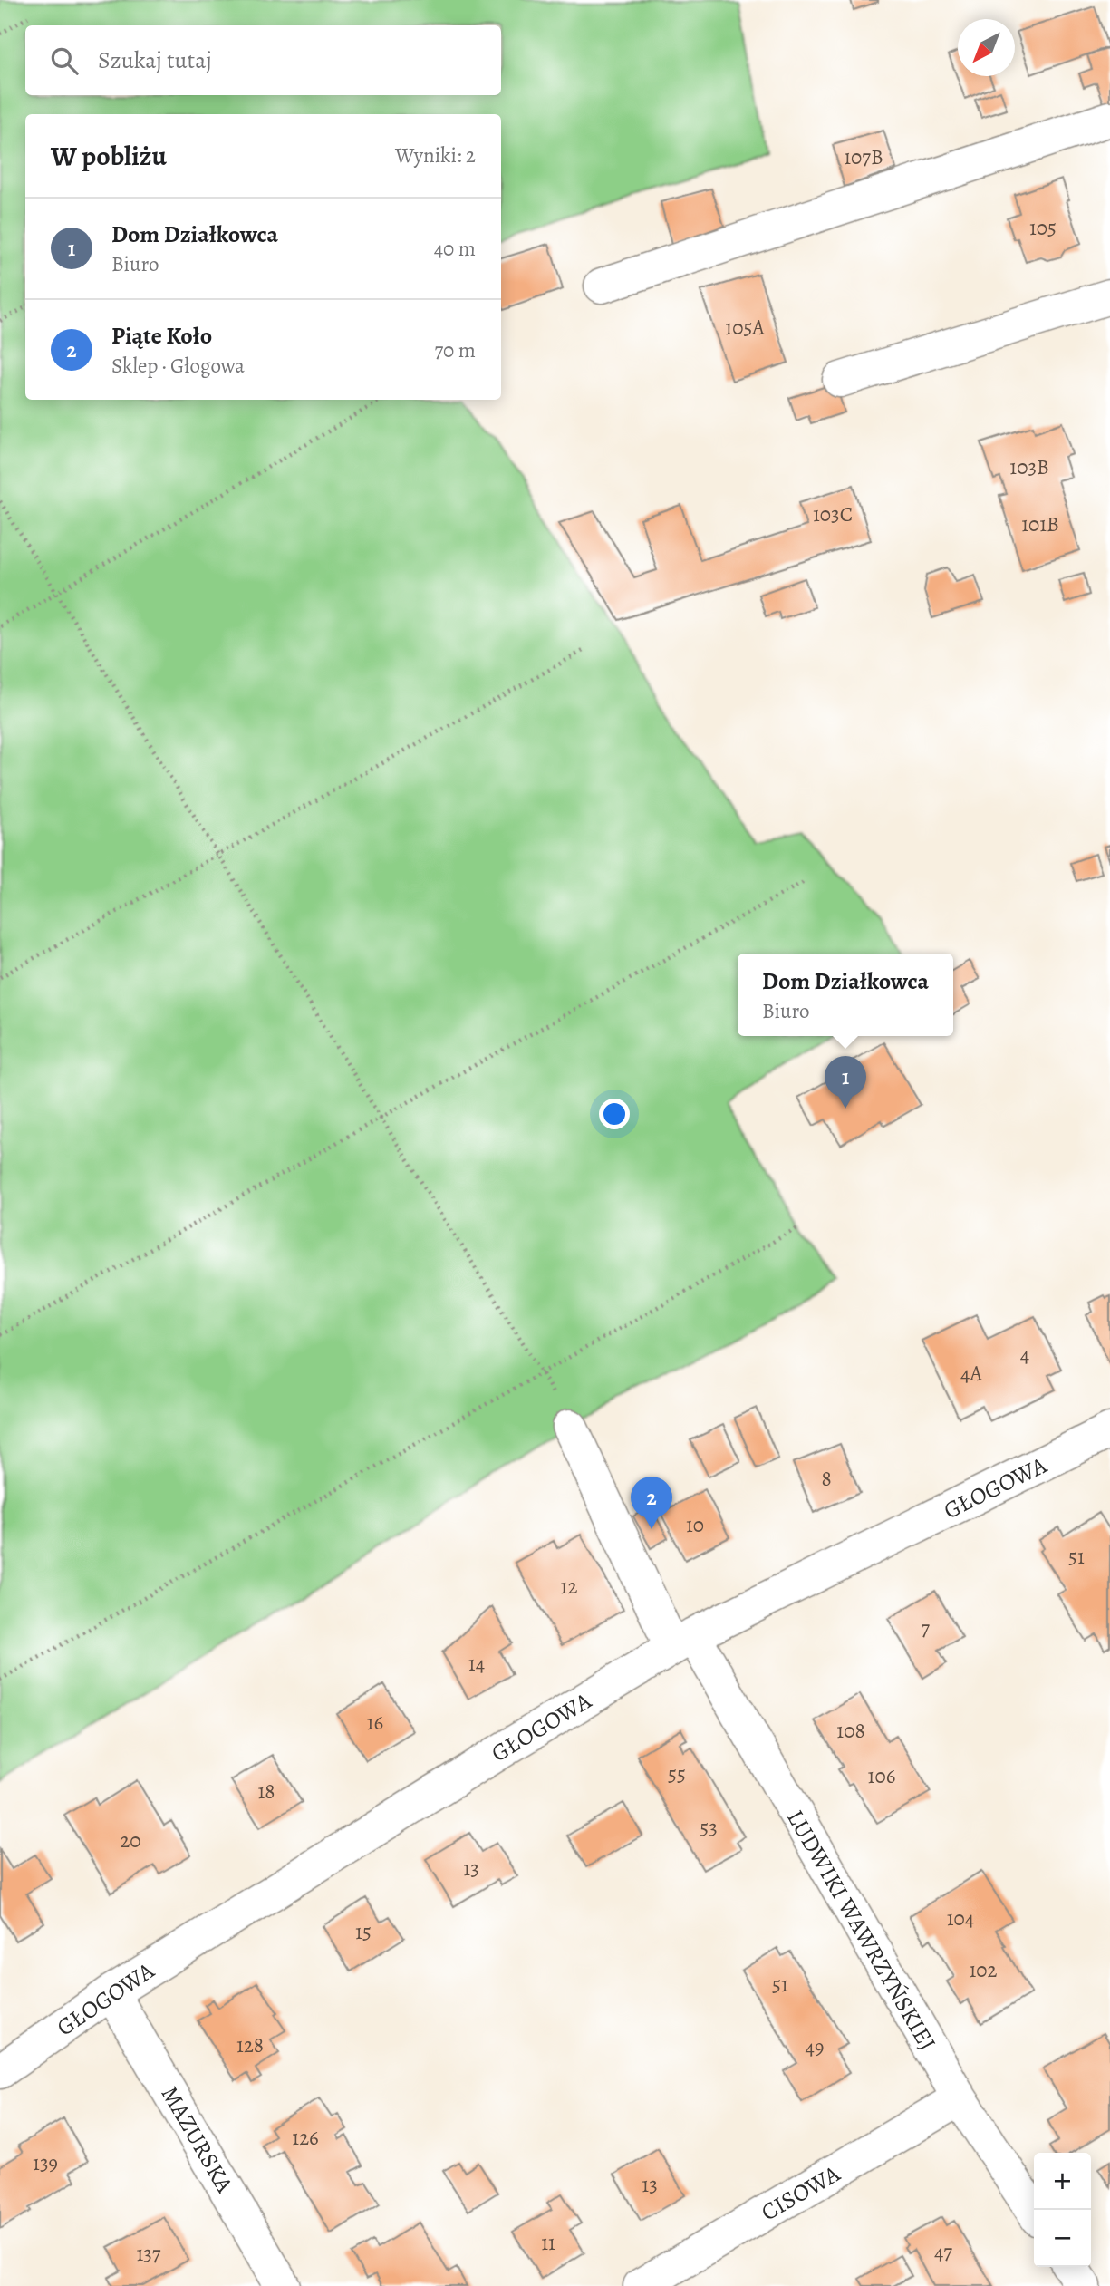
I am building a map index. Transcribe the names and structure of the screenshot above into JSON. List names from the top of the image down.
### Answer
{
  "streets": {
    "street": [
      "GŁOGOWA",
      "LUDWIKI WAWRZYŃSKIEJ",
      "MAZURSKA",
      "CISOWA"
    ]
  },
  "crossings": [
    ["GŁOGOWA", "LUDWIKI WAWRZYŃSKIEJ"],
    ["GŁOGOWA", "MAZURSKA"],
    ["LUDWIKI WAWRZYŃSKIEJ", "CISOWA"]
  ],
  "house_numbers": [
    "107B",
    "105",
    "105A",
    "103B",
    "103C",
    "101B",
    "4",
    "4A",
    "8",
    "10",
    "51",
    "12",
    "7",
    "14",
    "16",
    "108",
    "55",
    "106",
    "18",
    "53",
    "20",
    "13",
    "104",
    "15",
    "102",
    "51",
    "128",
    "49",
    "126",
    "139",
    "13",
    "11",
    "47",
    "137"
  ],
  "north": "bottom left",
  "page": {
    "search": "Szukaj tutaj",
    "heading": ["W pobliżu", "Wyniki: 2"],
    "list": [
      {
        "mark": "1",
        "name": "Dom Działkowca",
        "note": "Biuro",
        "value": "40 m"
      },
      {
        "mark": "2",
        "name": "Piąte Koło",
        "note": "Sklep · Głogowa",
        "value": "70 m"
      }
    ],
    "popup": ["Dom Działkowca", "Biuro"],
    "pins": ["1", "2"],
    "map_buttons": ["+", "−"]
  }
}
